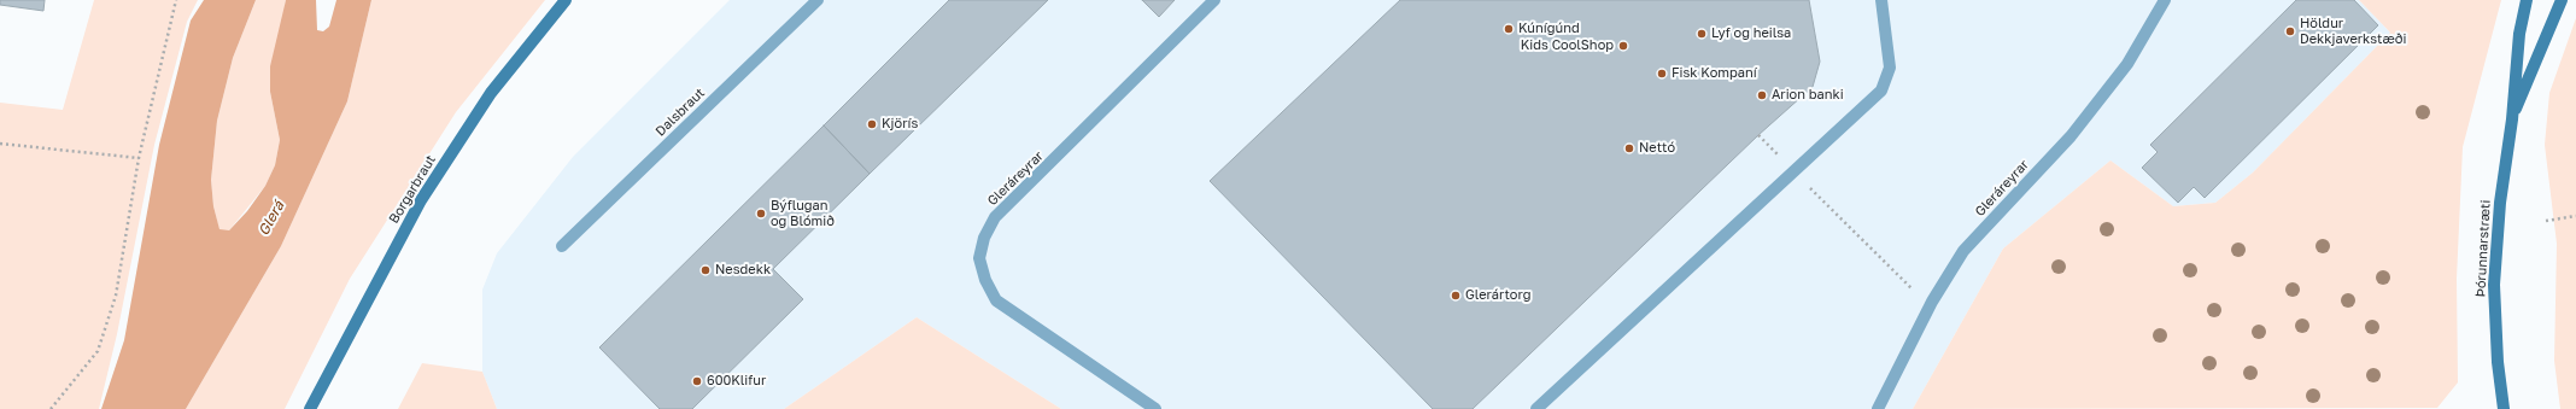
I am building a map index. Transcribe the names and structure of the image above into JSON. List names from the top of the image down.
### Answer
{
  "streets": {
    "street": [
      "Dalsbraut",
      "Gleráreyrar",
      "Borgarbraut",
      "Þórunnarstræti"
    ]
  },
  "water": ["Glerá"],
  "places": [
    "Kúnígúnd",
    "Höldur Dekkjaverkstæði",
    "Lyf og heilsa",
    "Kids CoolShop",
    "Fisk Kompaní",
    "Arion banki",
    "Kjörís",
    "Nettó",
    "Býflugan og Blómið",
    "Nesdekk",
    "Glerártorg",
    "600Klifur"
  ]
}
